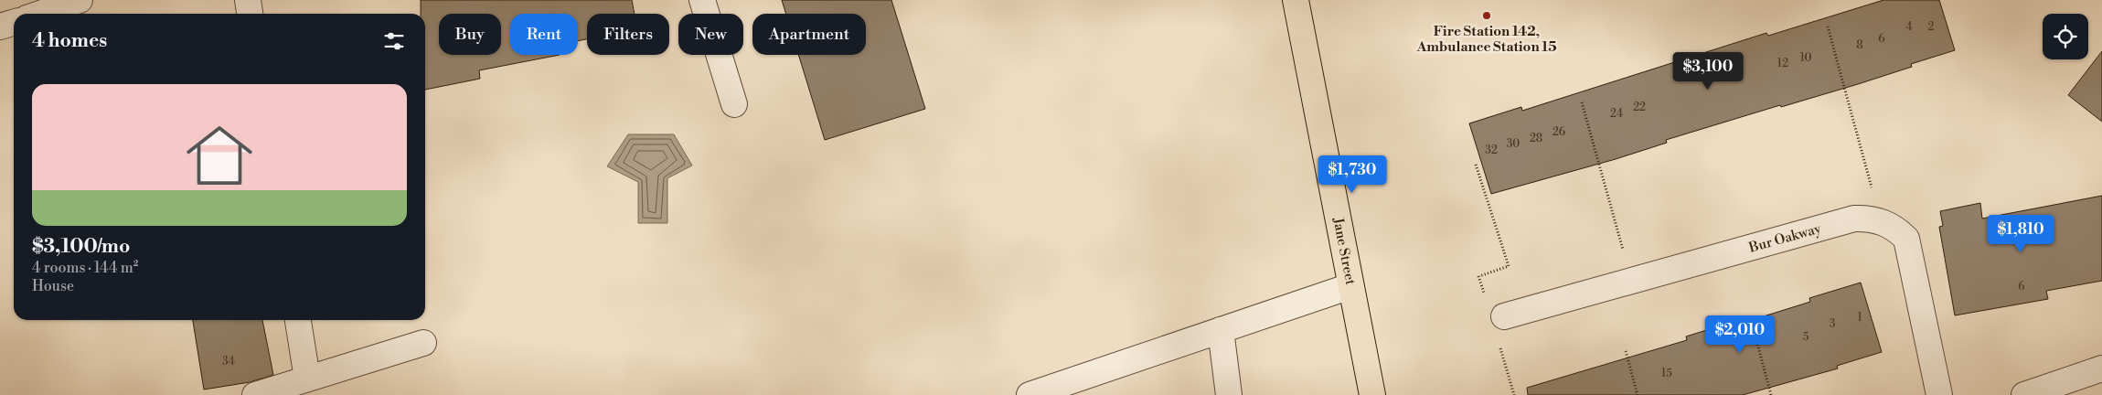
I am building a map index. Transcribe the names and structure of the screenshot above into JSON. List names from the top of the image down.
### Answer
{
  "streets": {
    "main road": ["Jane Street"],
    "street": ["Bur Oakway"]
  },
  "places": ["Fire Station 142, Ambulance Station 15"],
  "house_numbers": [
    "4",
    "2",
    "6",
    "8",
    "10",
    "12",
    "22",
    "24",
    "26",
    "28",
    "30",
    "32",
    "6",
    "1",
    "3",
    "5",
    "34",
    "15"
  ],
  "page": {
    "chip": [
      "Buy",
      "Rent",
      "Filters",
      "New",
      "Apartment"
    ],
    "heading": "4 homes",
    "price": [
      "$3,100",
      "$1,730",
      "$1,810",
      "$2,010"
    ],
    "list": [
      {
        "name": "$3,100/mo",
        "note": "4 rooms · 144 m² · House"
      }
    ]
  }
}
